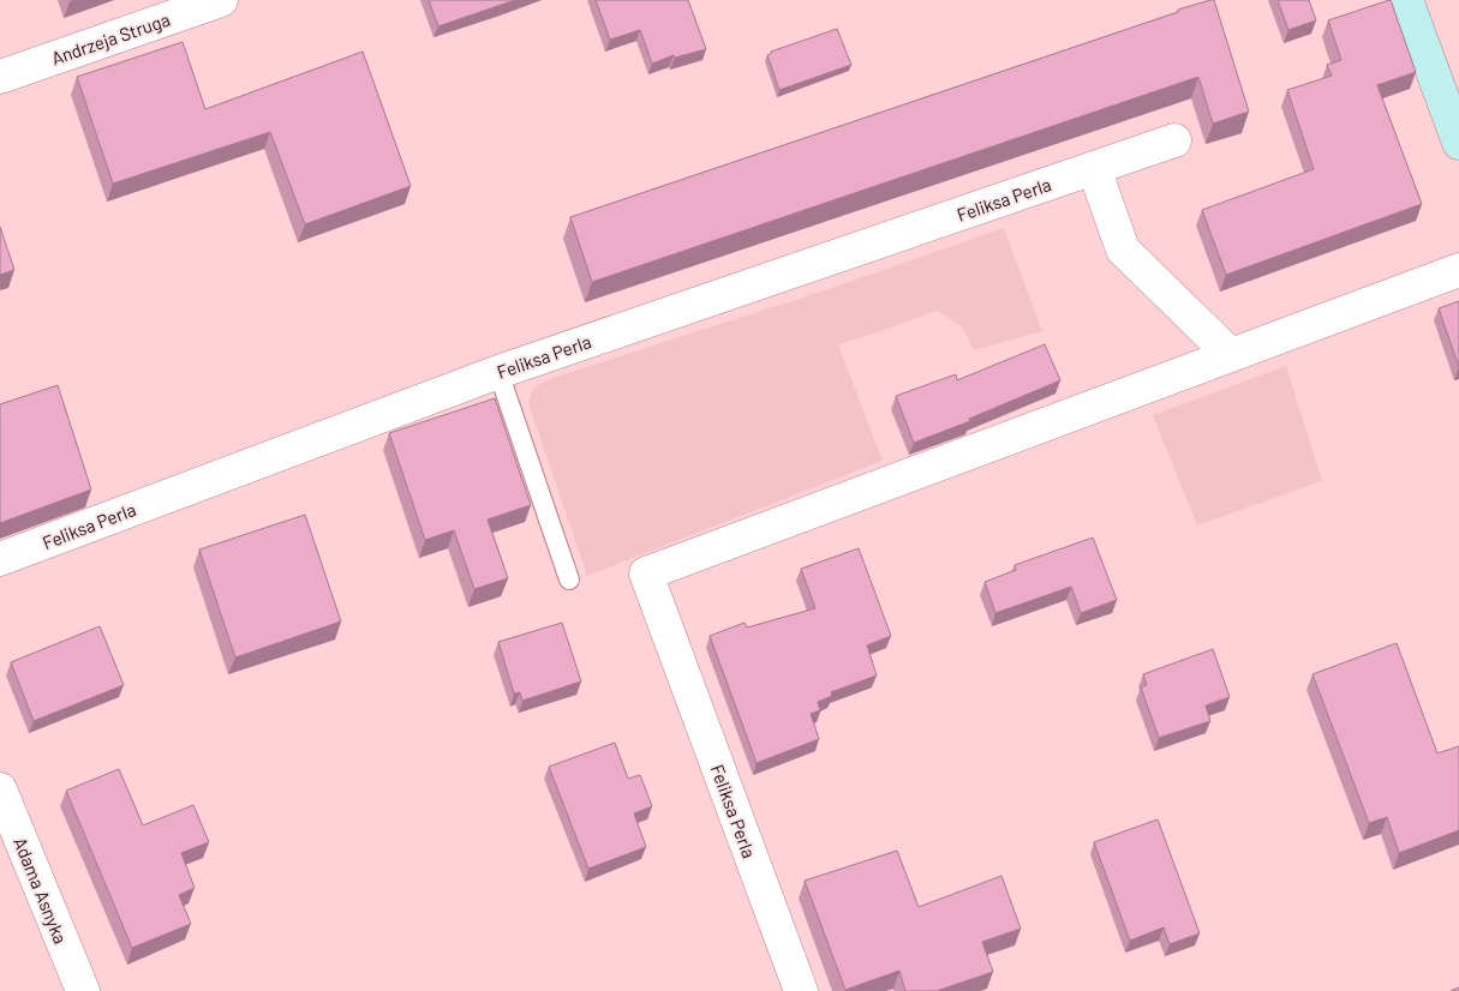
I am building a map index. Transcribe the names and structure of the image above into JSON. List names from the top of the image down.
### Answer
{
  "streets": {
    "street": ["Andrzeja Struga", "Feliksa Perla", "Adama Asnyka"]
  }
}
